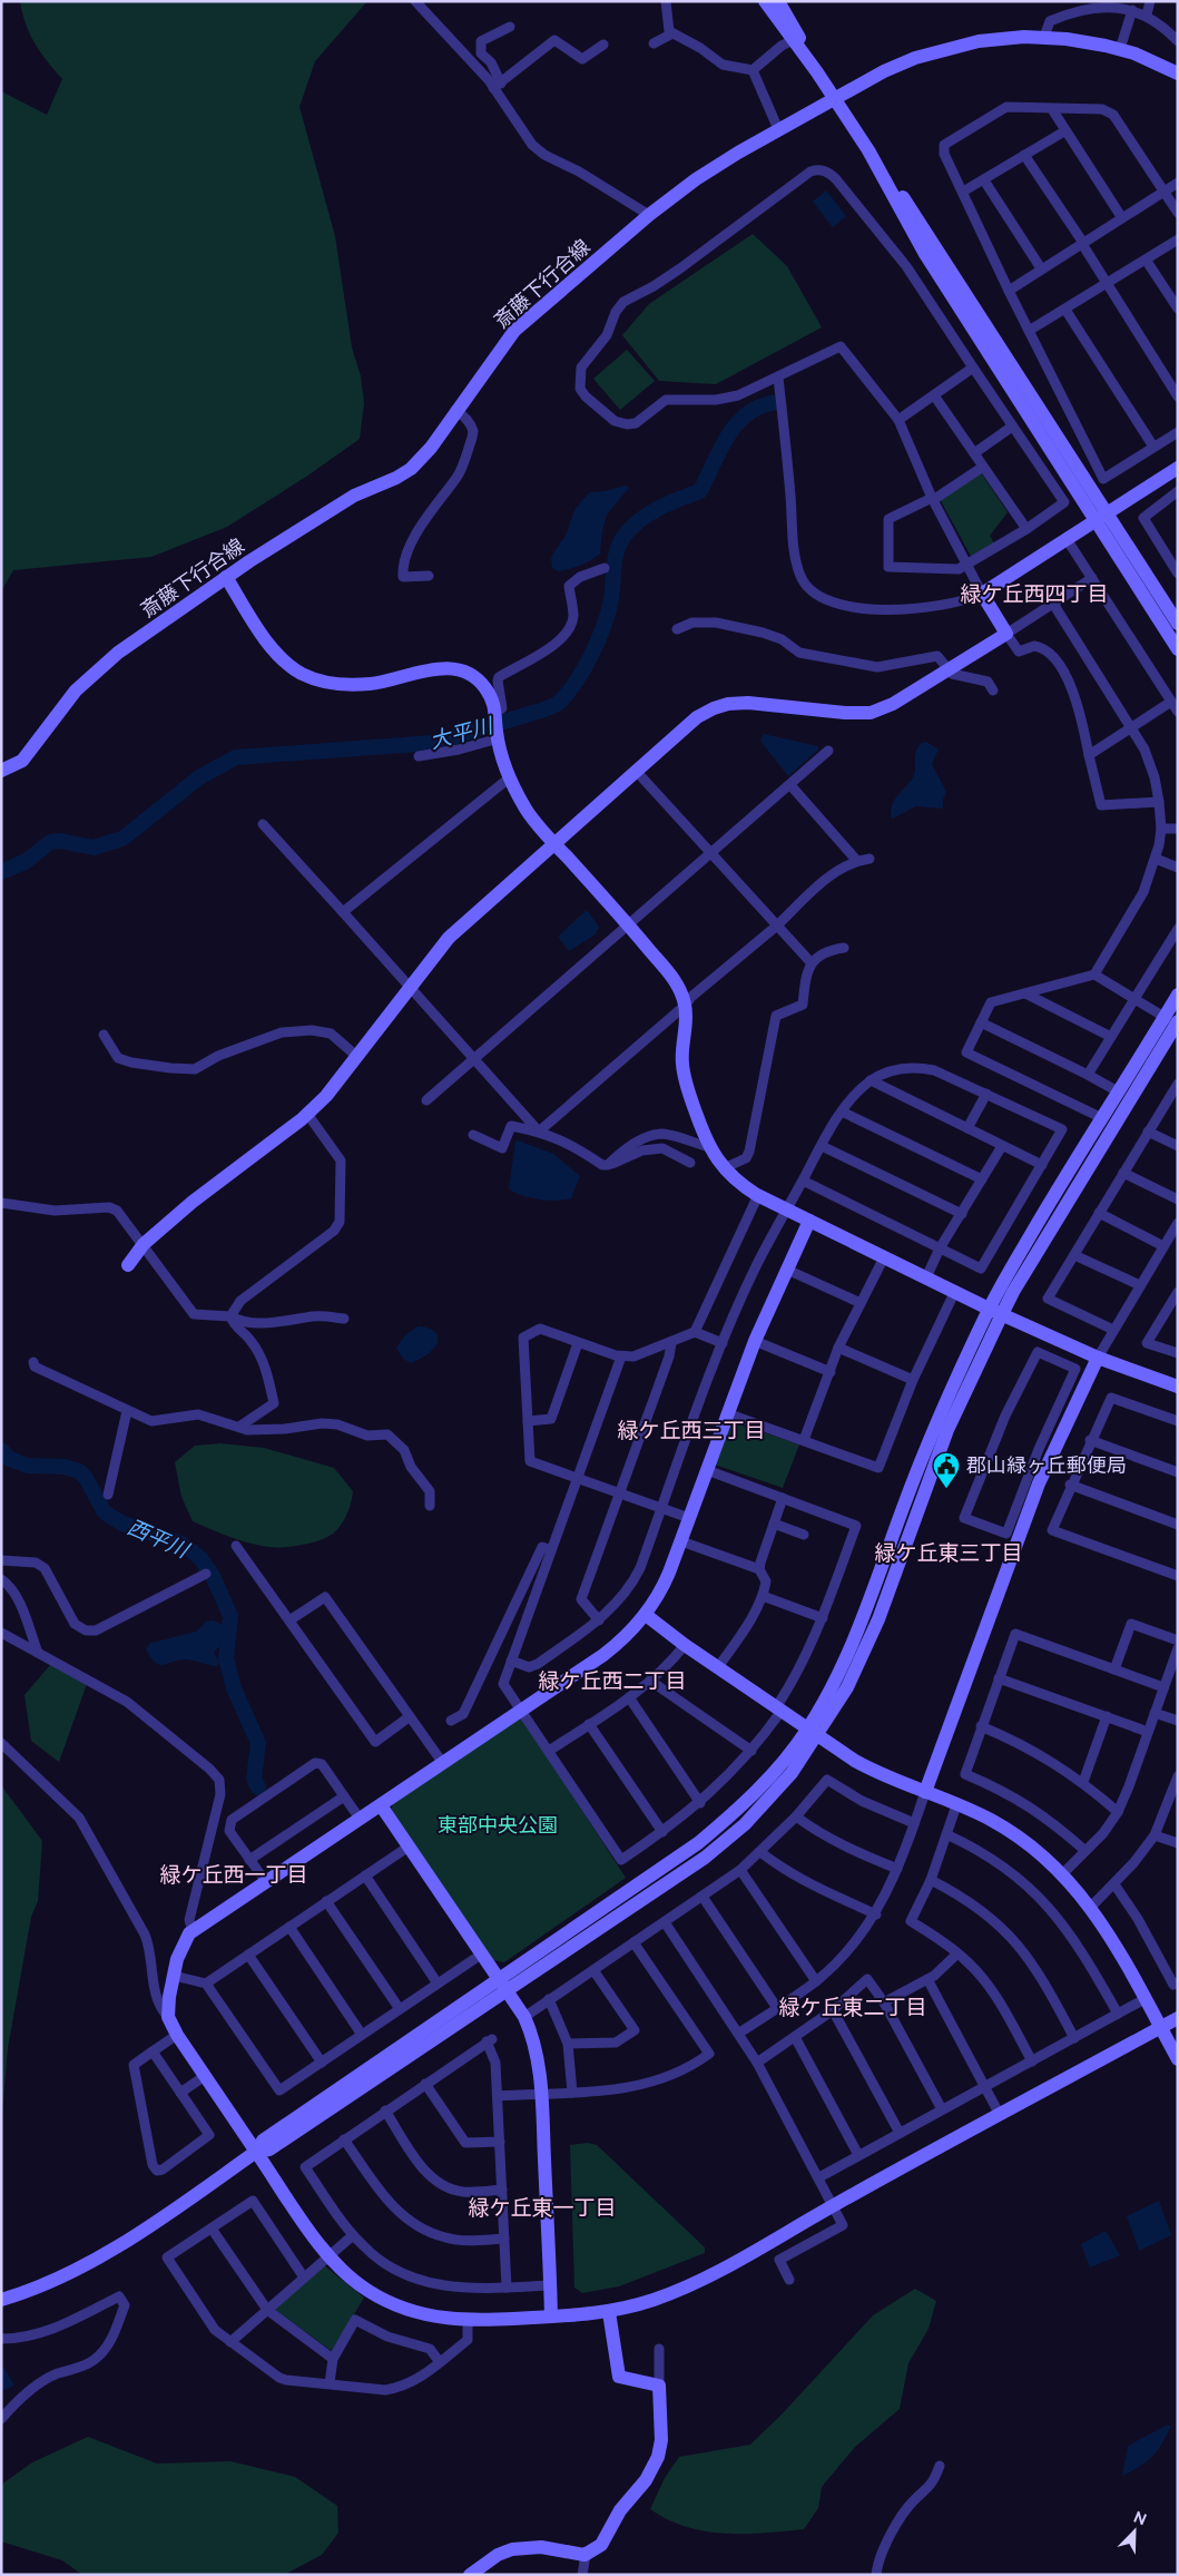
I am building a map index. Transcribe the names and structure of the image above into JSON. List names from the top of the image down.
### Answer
{
  "streets": {
    "street": ["斎藤下行合線"]
  },
  "districts": [
    "緑ケ丘西四丁目",
    "緑ケ丘西三丁目",
    "緑ケ丘東三丁目",
    "緑ケ丘西二丁目",
    "緑ケ丘西一丁目",
    "緑ケ丘東二丁目",
    "緑ケ丘東一丁目"
  ],
  "water": ["大平川", "西平川"],
  "parks": ["東部中央公園"],
  "places": {
    "public building": ["郡山緑ヶ丘郵便局"]
  },
  "north": "top right"
}
